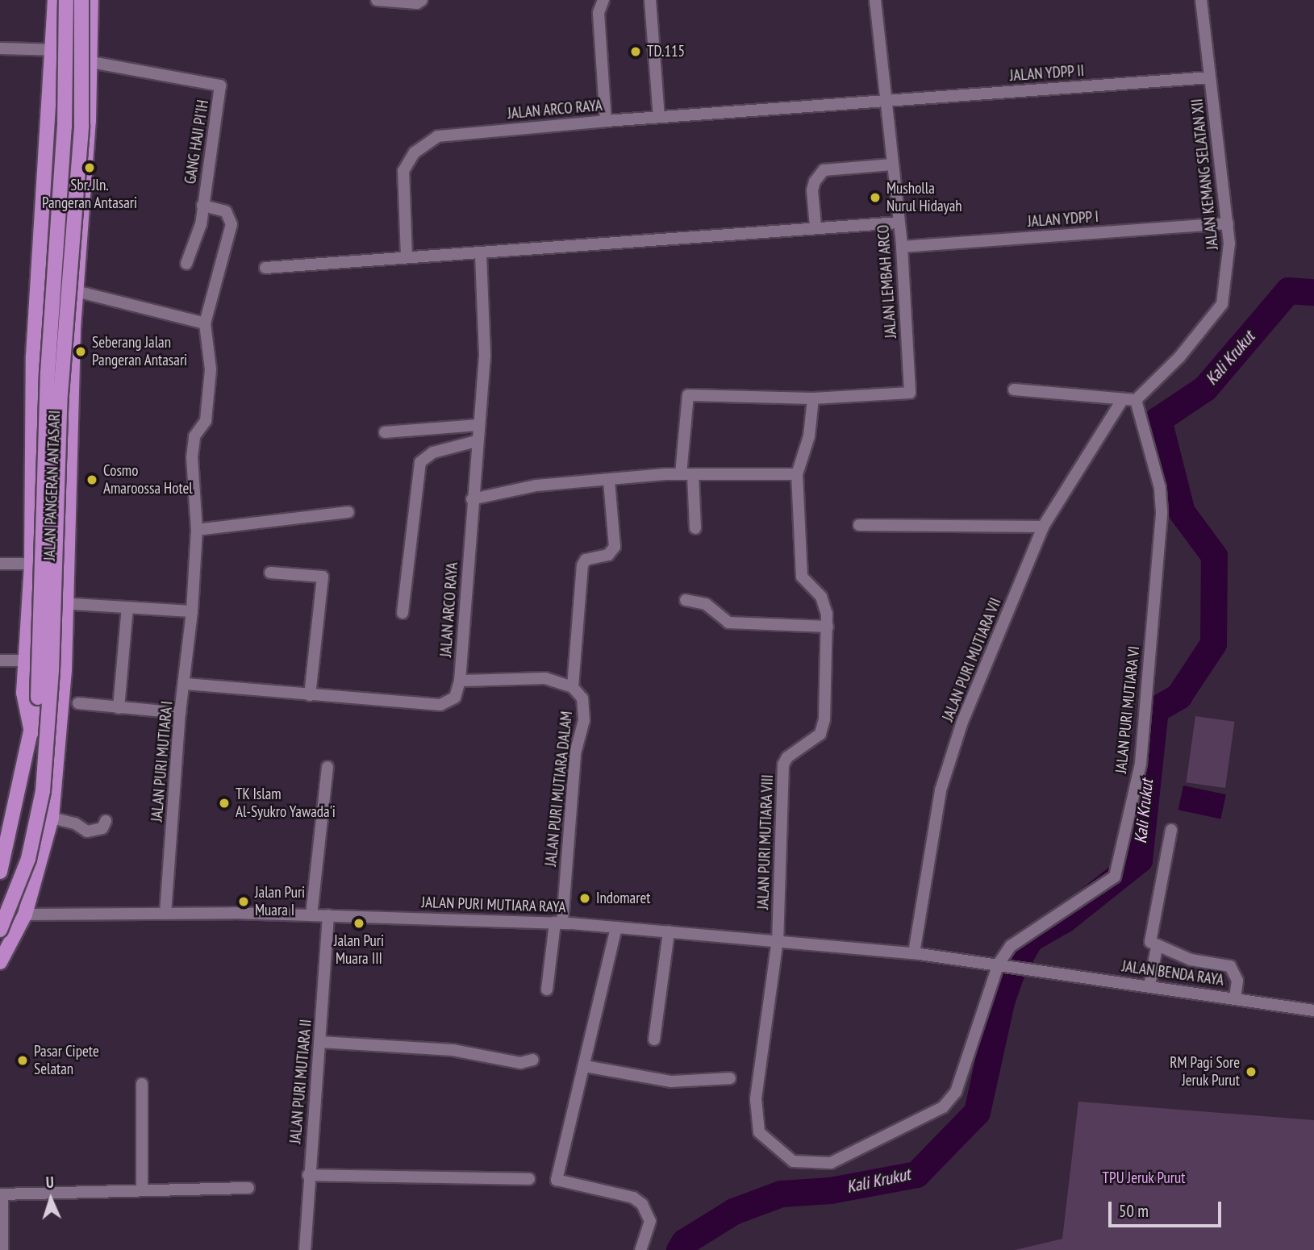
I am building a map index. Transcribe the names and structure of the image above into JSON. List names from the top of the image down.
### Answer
{
  "streets": {
    "main road": ["JALAN PANGERAN ANTASARI"],
    "street": [
      "JALAN YDPP II",
      "JALAN ARCO RAYA",
      "GANG HAJI PI'IH",
      "JALAN KEMANG SELATAN XII",
      "JALAN YDPP I",
      "JALAN LEMBAH ARCO",
      "JALAN PURI MUTIARA VII",
      "JALAN PURI MUTIARA VI",
      "JALAN PURI MUTIARA I",
      "JALAN PURI MUTIARA DALAM",
      "JALAN PURI MUTIARA VIII",
      "JALAN PURI MUTIARA RAYA",
      "JALAN BENDA RAYA",
      "JALAN PURI MUTIARA II"
    ]
  },
  "crossings": [
    ["JALAN YDPP II", "JALAN ARCO RAYA"],
    ["JALAN YDPP II", "JALAN KEMANG SELATAN XII"],
    ["JALAN YDPP II", "JALAN LEMBAH ARCO"],
    ["JALAN ARCO RAYA", "JALAN LEMBAH ARCO"],
    ["JALAN ARCO RAYA", "JALAN PURI MUTIARA I"],
    ["GANG HAJI PI'IH", "JALAN PANGERAN ANTASARI"],
    ["JALAN KEMANG SELATAN XII", "JALAN YDPP I"],
    ["JALAN KEMANG SELATAN XII", "JALAN PURI MUTIARA VI"],
    ["JALAN YDPP I", "JALAN LEMBAH ARCO"],
    ["JALAN LEMBAH ARCO", "JALAN PURI MUTIARA VIII"],
    ["JALAN PANGERAN ANTASARI", "JALAN PURI MUTIARA RAYA"],
    ["JALAN PURI MUTIARA VII", "JALAN PURI MUTIARA RAYA"],
    ["JALAN PURI MUTIARA VI", "JALAN PURI MUTIARA VIII"],
    ["JALAN PURI MUTIARA VI", "JALAN PURI MUTIARA RAYA"],
    ["JALAN PURI MUTIARA I", "JALAN PURI MUTIARA RAYA"],
    ["JALAN PURI MUTIARA DALAM", "JALAN PURI MUTIARA RAYA"],
    ["JALAN PURI MUTIARA VIII", "JALAN PURI MUTIARA RAYA"],
    ["JALAN PURI MUTIARA RAYA", "JALAN BENDA RAYA"],
    ["JALAN PURI MUTIARA RAYA", "JALAN PURI MUTIARA II"]
  ],
  "water": ["Kali Krukut"],
  "parks": ["TPU Jeruk Purut"],
  "places": [
    "TD.115",
    "Sbr. Jln. Pangeran Antasari",
    "Musholla Nurul Hidayah",
    "Seberang Jalan Pangeran Antasari",
    "Cosmo Amaroossa Hotel",
    "TK Islam Al-Syukro Yawada'i",
    "Indomaret",
    "Jalan Puri Muara I",
    "Jalan Puri Muara III",
    "Pasar Cipete Selatan",
    "RM Pagi Sore Jeruk Purut"
  ],
  "scale_bar": "50 m",
  "north": "top"
}
